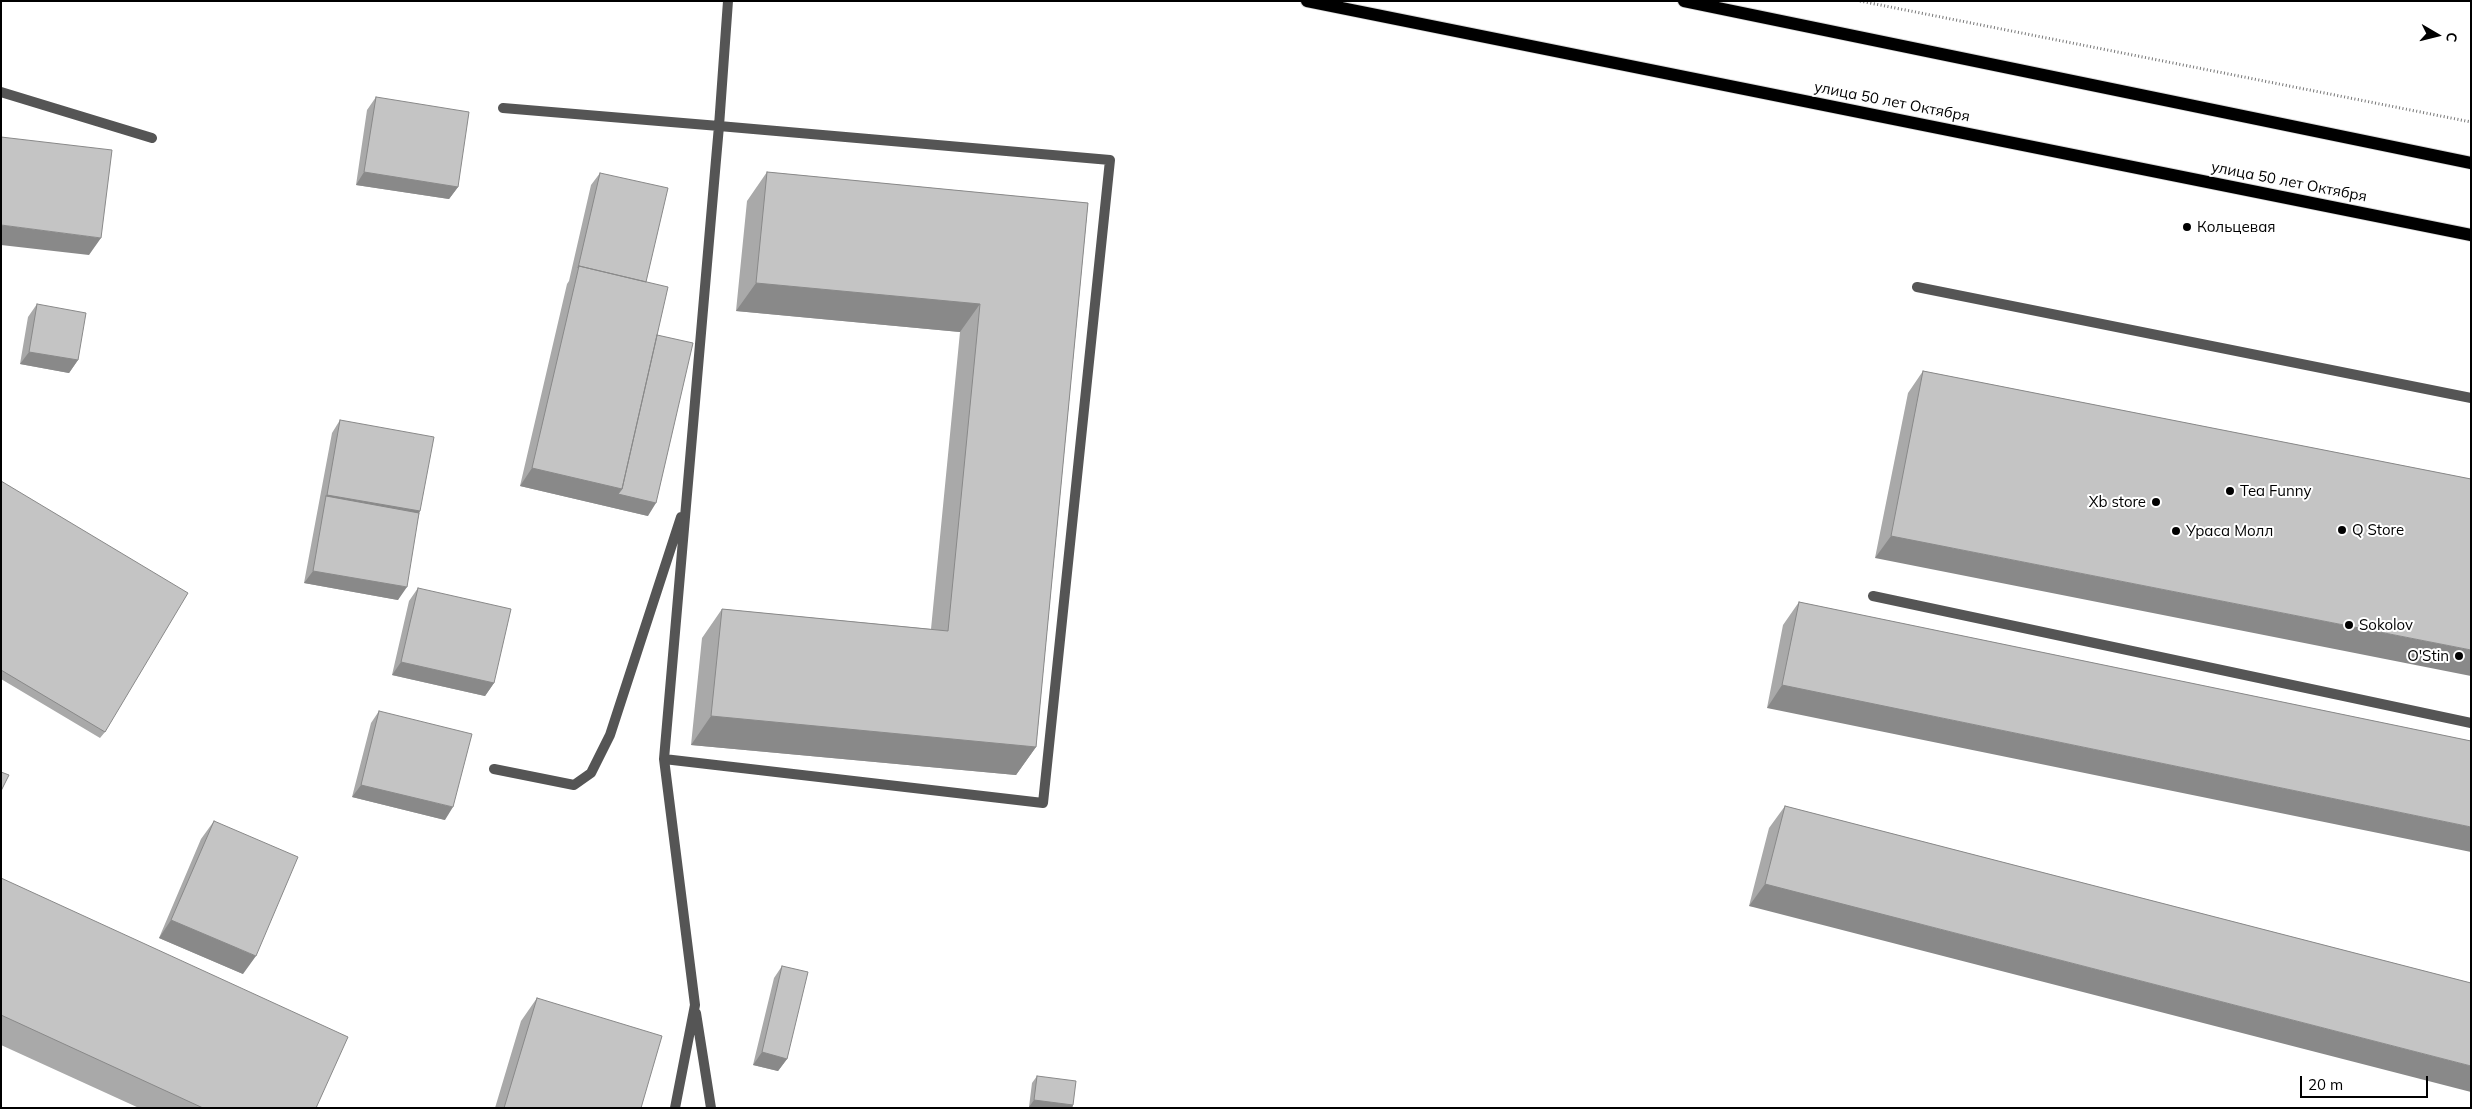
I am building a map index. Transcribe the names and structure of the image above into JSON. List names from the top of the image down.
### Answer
{
  "streets": {
    "main road": ["улица 50 лет Октября"]
  },
  "places": [
    "Кольцевая",
    "Tea Funny",
    "Xb store",
    "Q Store",
    "Ураса Молл",
    "Sokolov",
    "O'Stin"
  ],
  "scale_bar": "20 m",
  "north": "right"
}
